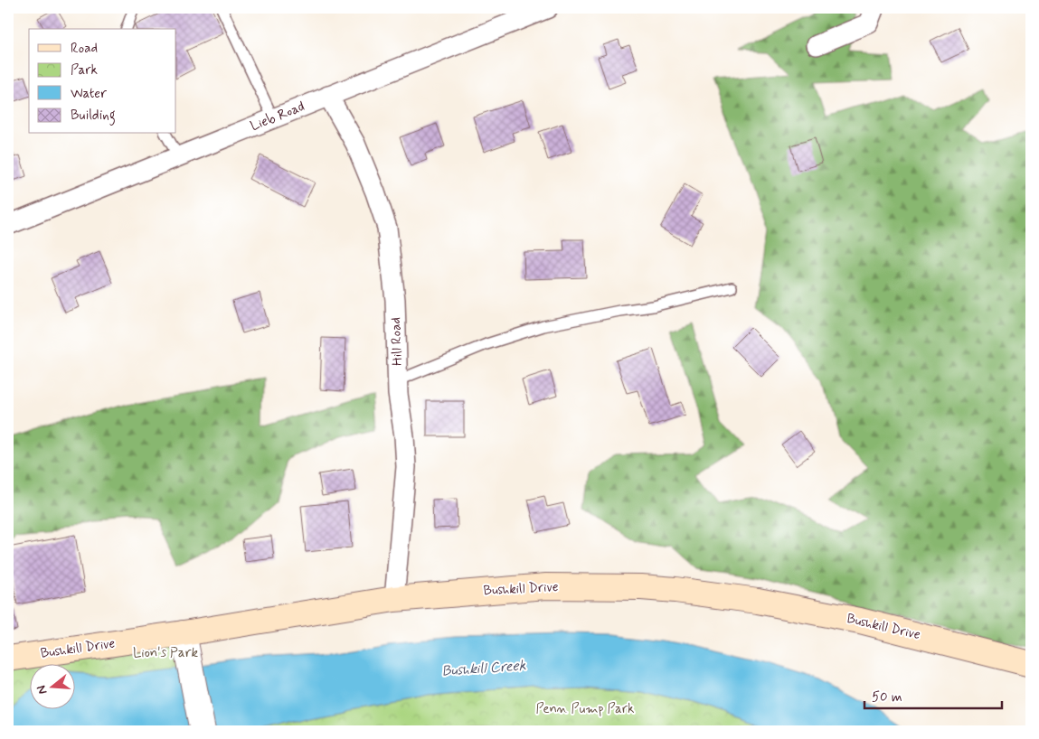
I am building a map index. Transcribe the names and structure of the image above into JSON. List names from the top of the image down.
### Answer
{
  "streets": {
    "main road": ["Bushkill Drive"],
    "street": ["Lieb Road", "Hill Road"]
  },
  "crossings": [
    ["Lieb Road", "Hill Road"],
    ["Hill Road", "Bushkill Drive"]
  ],
  "water": ["Bushkill Creek"],
  "parks": ["Lion's Park", "Penn Pump Park"],
  "legend": [
    "Road",
    "Park",
    "Water",
    "Building"
  ],
  "scale_bar": "50 m",
  "north": "left"
}
